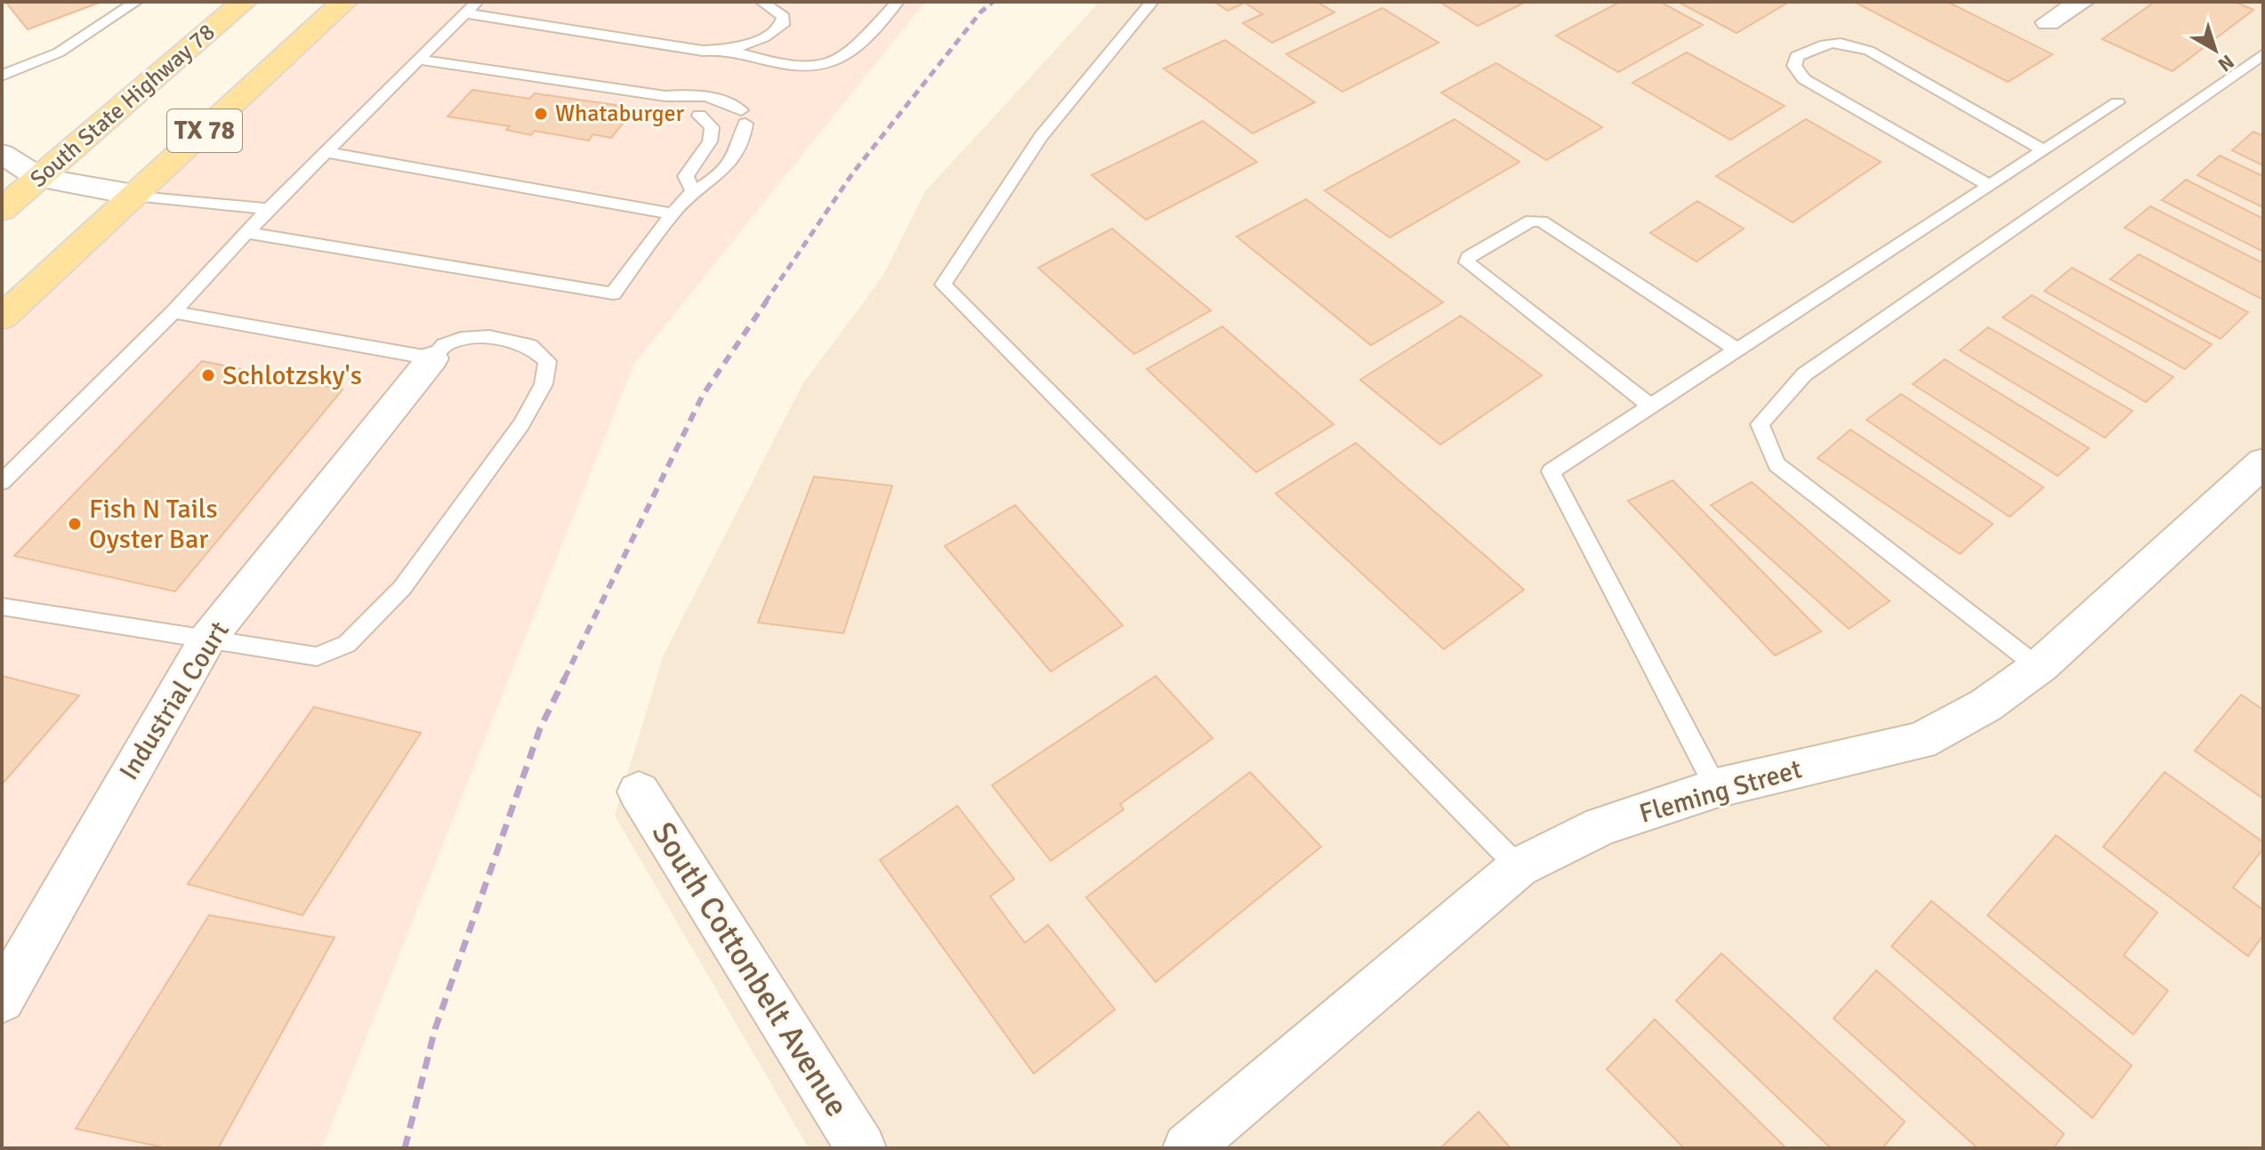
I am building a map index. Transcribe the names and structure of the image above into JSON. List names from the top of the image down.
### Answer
{
  "streets": {
    "main road": ["South State Highway 78", "TX 78"],
    "street": ["Industrial Court", "Fleming Street", "South Cottonbelt Avenue"]
  },
  "places": ["Whataburger", "Schlotzsky's", "Fish N Tails Oyster Bar"],
  "north": "bottom right"
}
